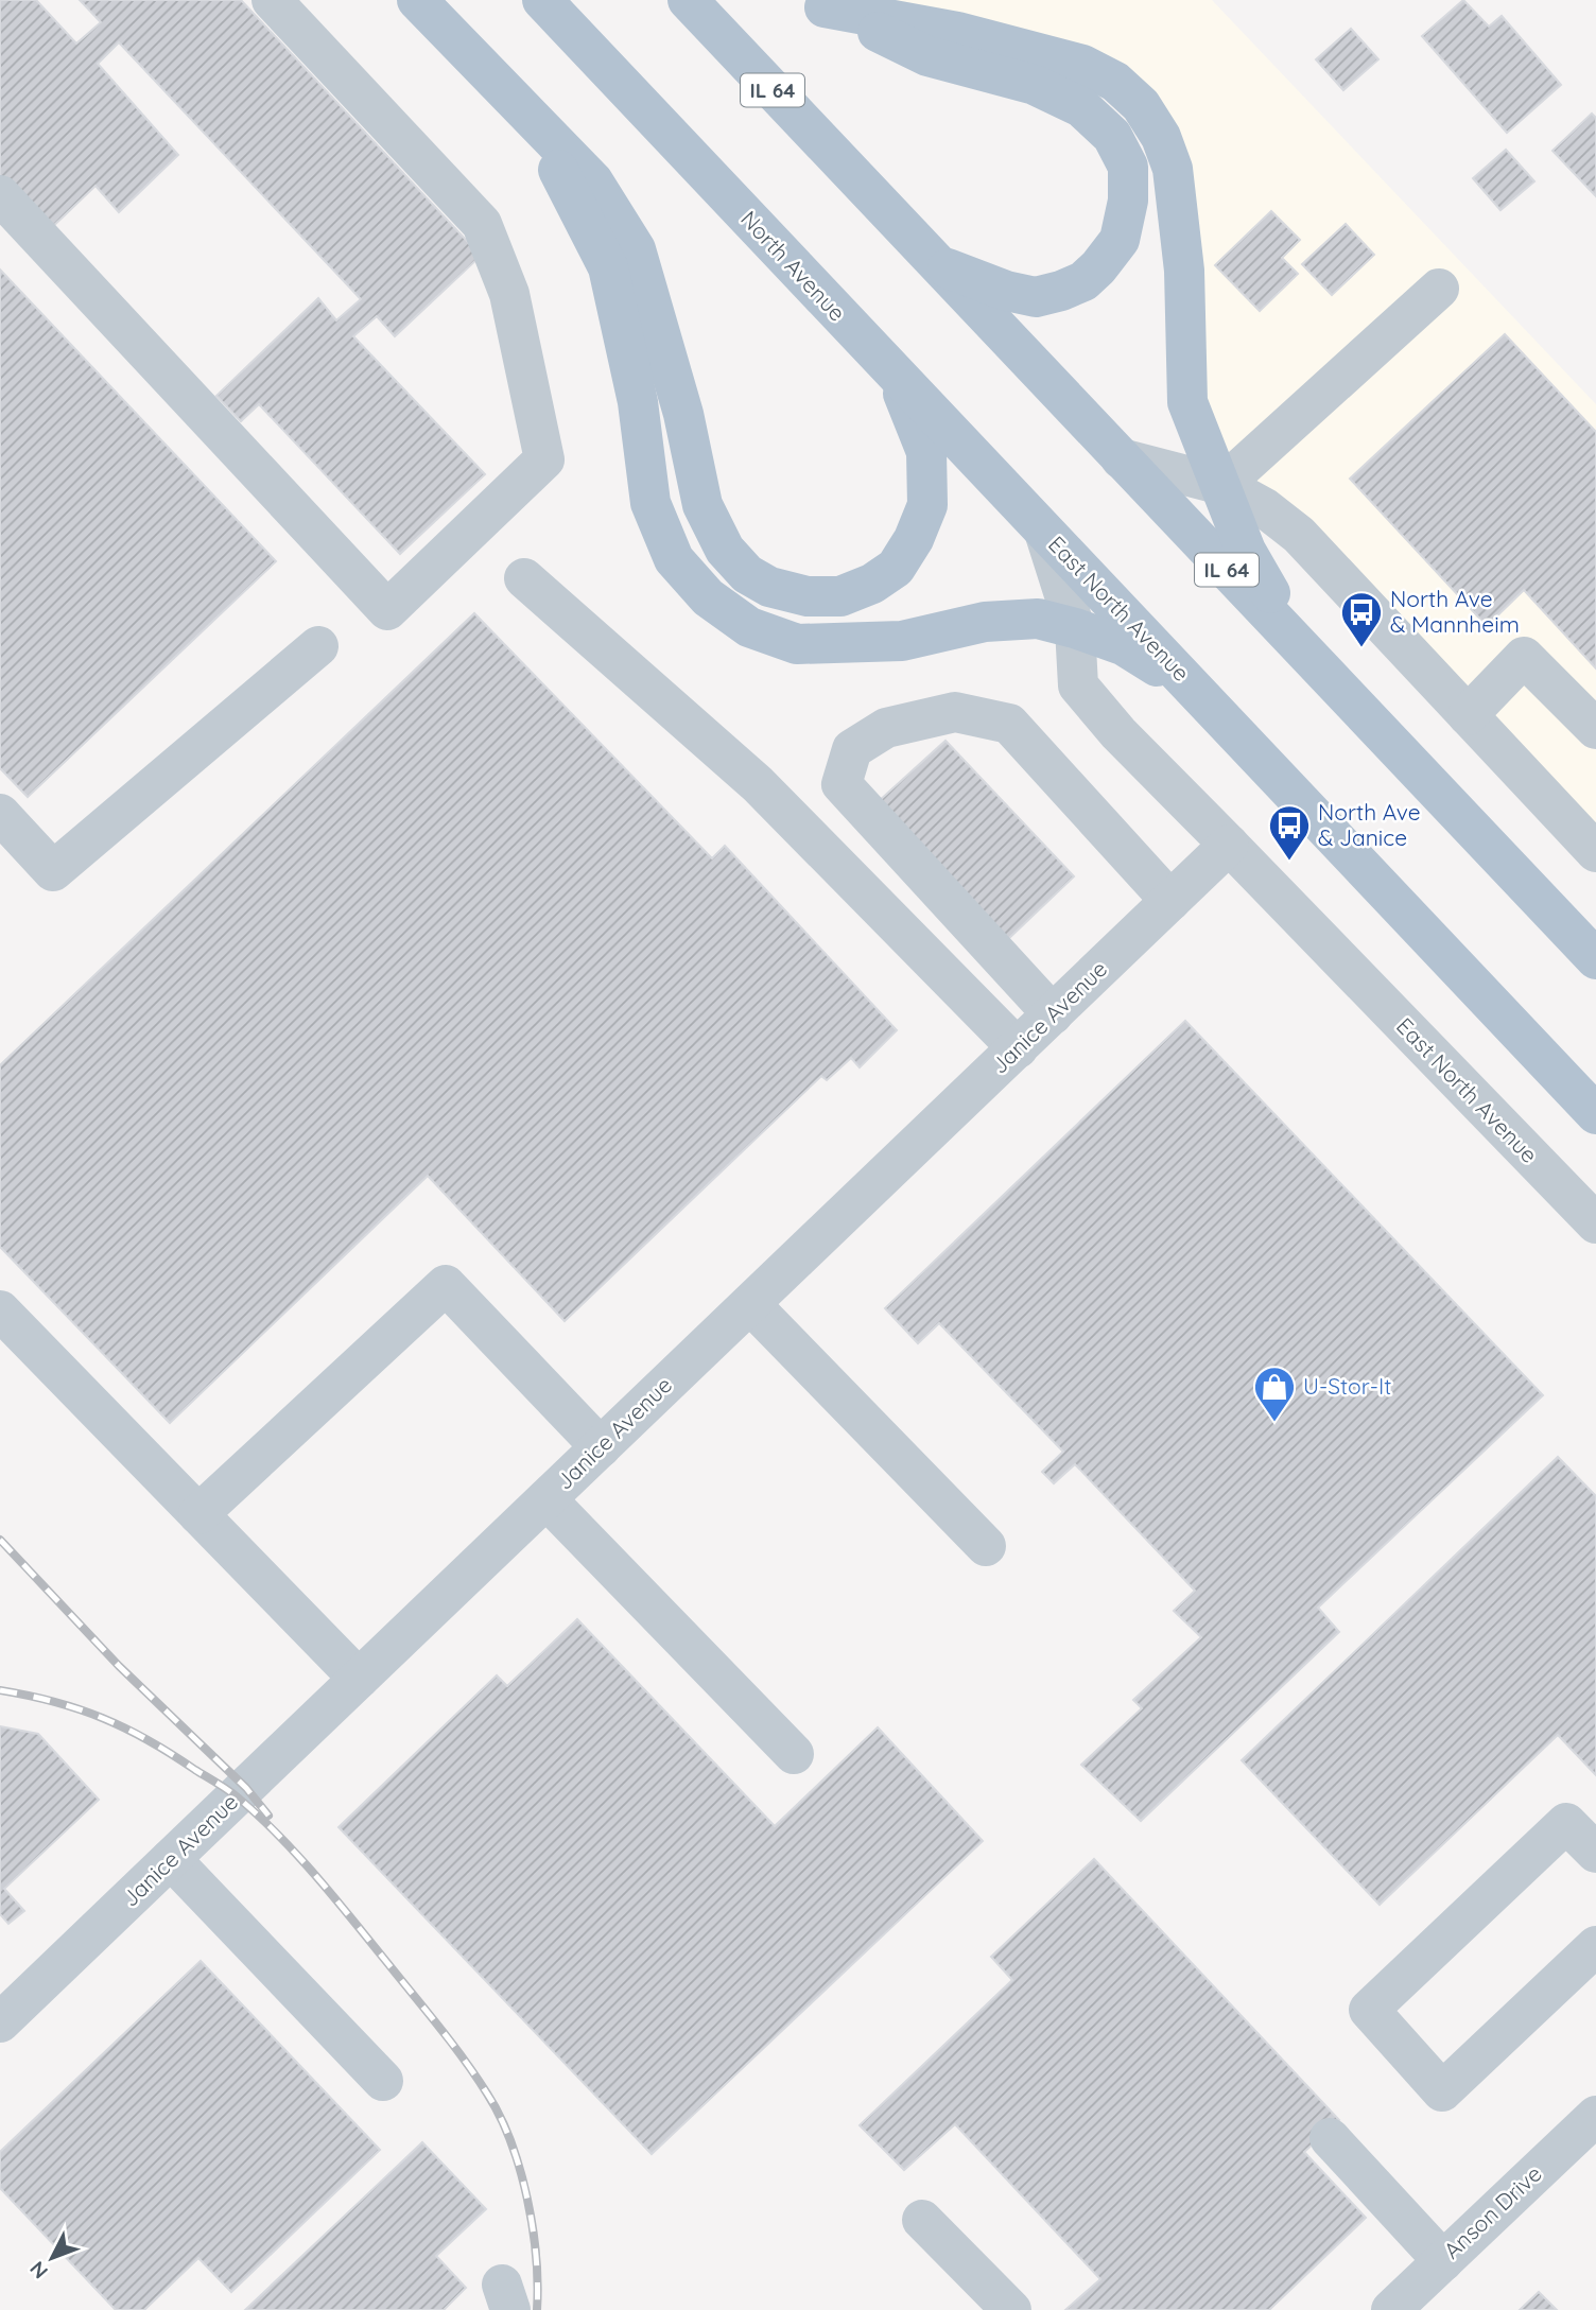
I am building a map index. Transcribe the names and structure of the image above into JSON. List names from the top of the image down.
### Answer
{
  "streets": {
    "main road": ["IL 64", "North Avenue", "East North Avenue"],
    "street": ["Janice Avenue", "Anson Drive"]
  },
  "crossings": [
    ["North Avenue", "East North Avenue"],
    ["East North Avenue", "Janice Avenue"]
  ],
  "places": {
    "bus stop": ["North Ave & Mannheim", "North Ave & Janice"],
    "shop": ["U-Stor-It"]
  },
  "north": "bottom left"
}
